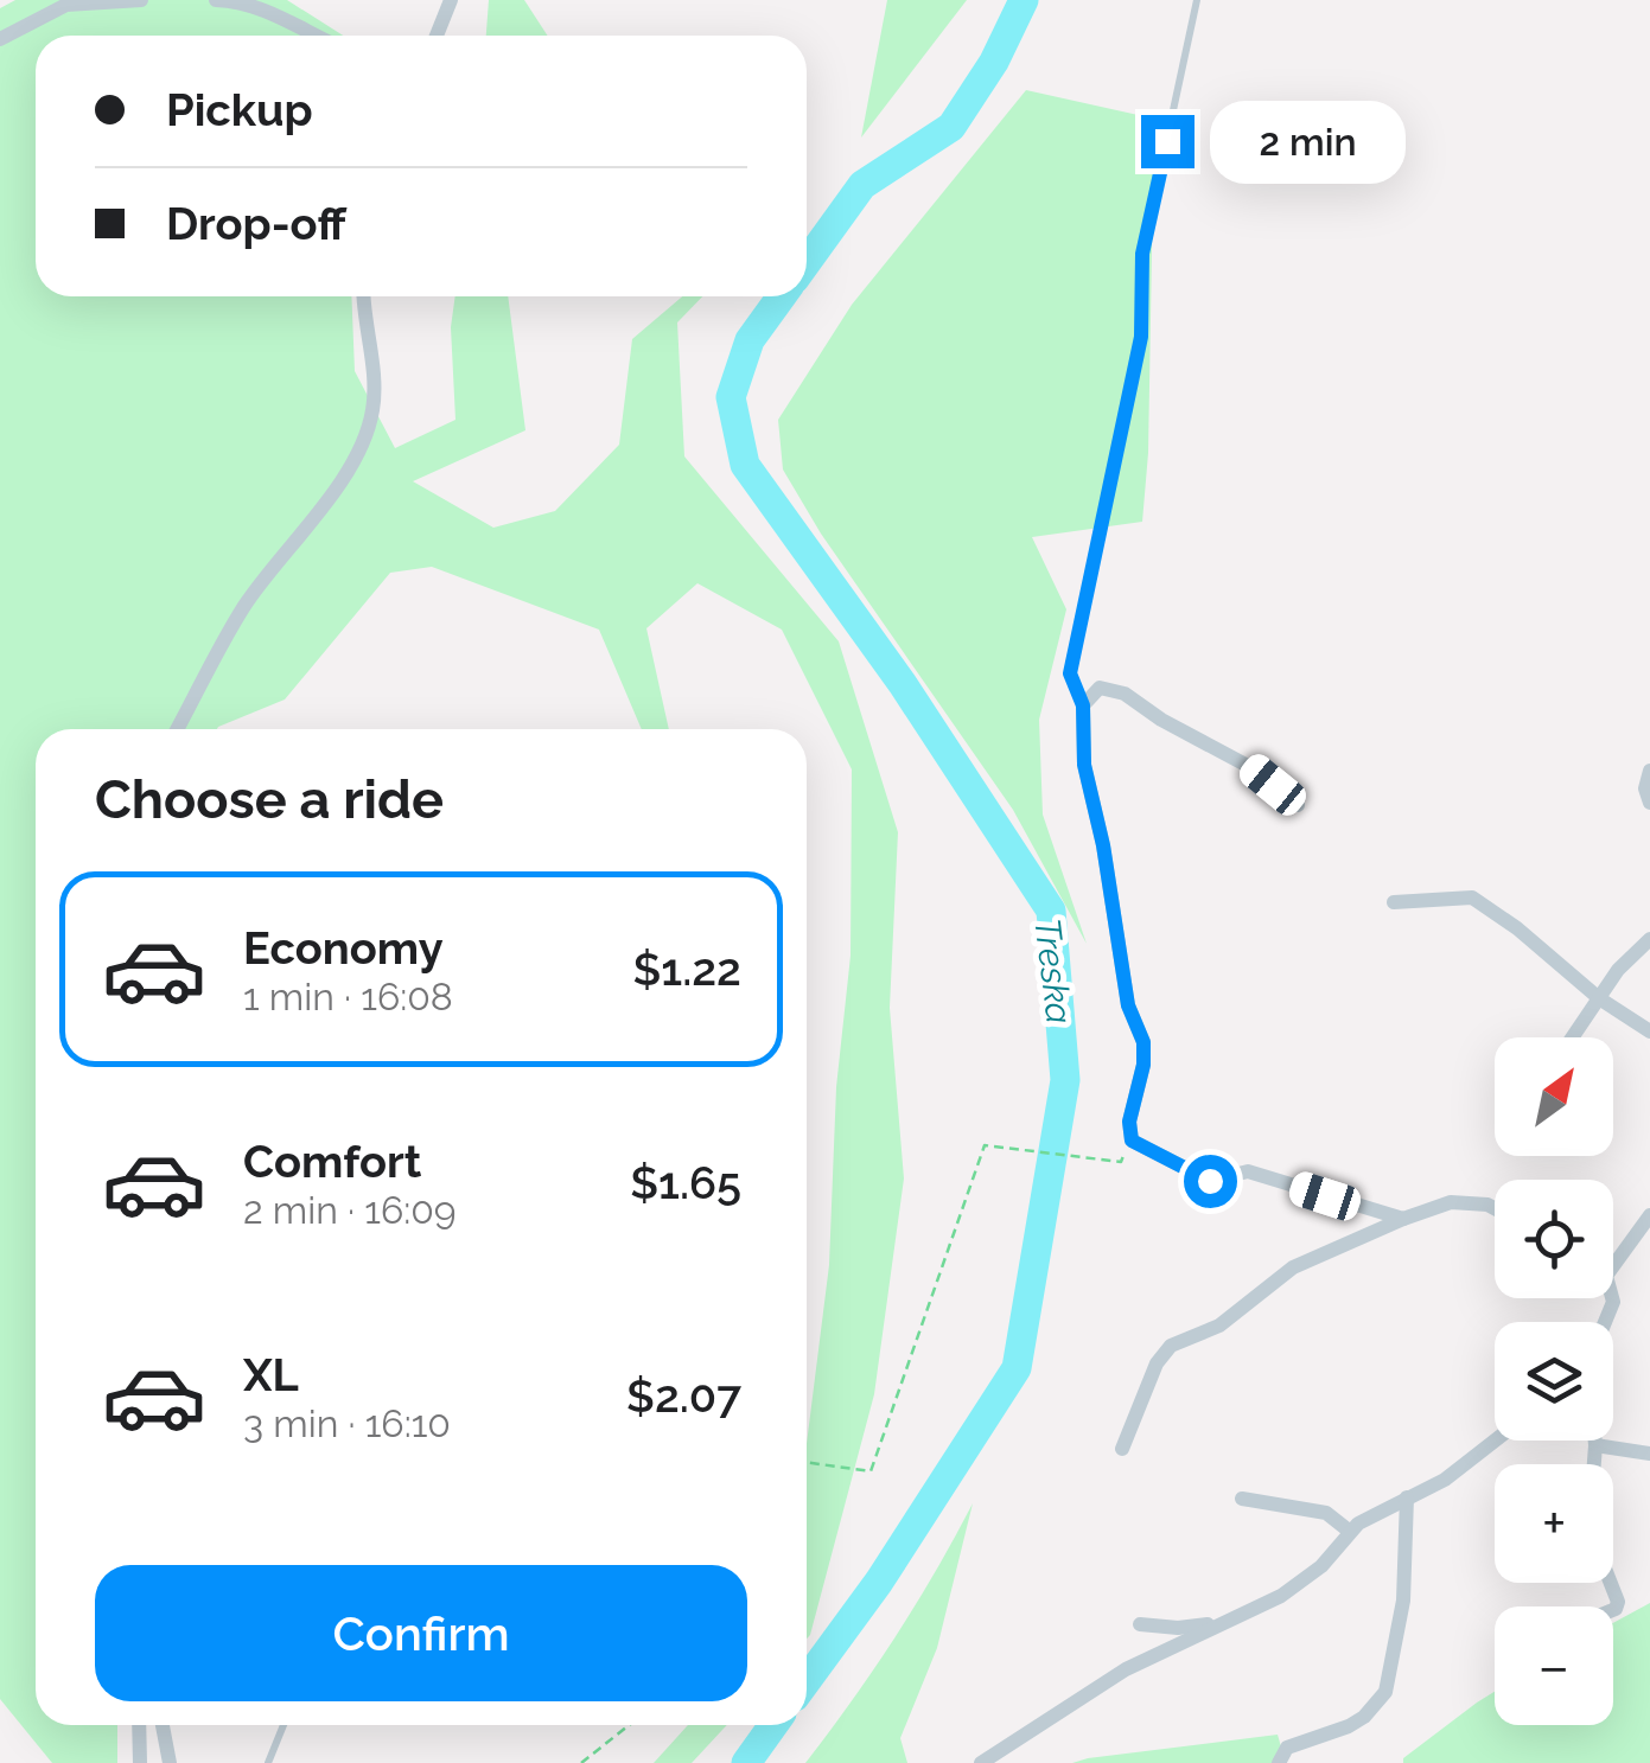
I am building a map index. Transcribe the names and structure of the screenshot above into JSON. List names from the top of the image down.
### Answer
{
  "water": ["Treska"],
  "north": "top right",
  "page": {
    "banner": ["Pickup", "Drop-off"],
    "bubble": "2 min",
    "heading": "Choose a ride",
    "list": [
      {
        "name": "Economy",
        "note": "1 min · 16:08",
        "value": "$1.22"
      },
      {
        "name": "Comfort",
        "note": "2 min · 16:09",
        "value": "$1.65"
      },
      {
        "name": "XL",
        "note": "3 min · 16:10",
        "value": "$2.07"
      }
    ],
    "map_buttons": ["+", "−"],
    "buttons": "Confirm"
  }
}
